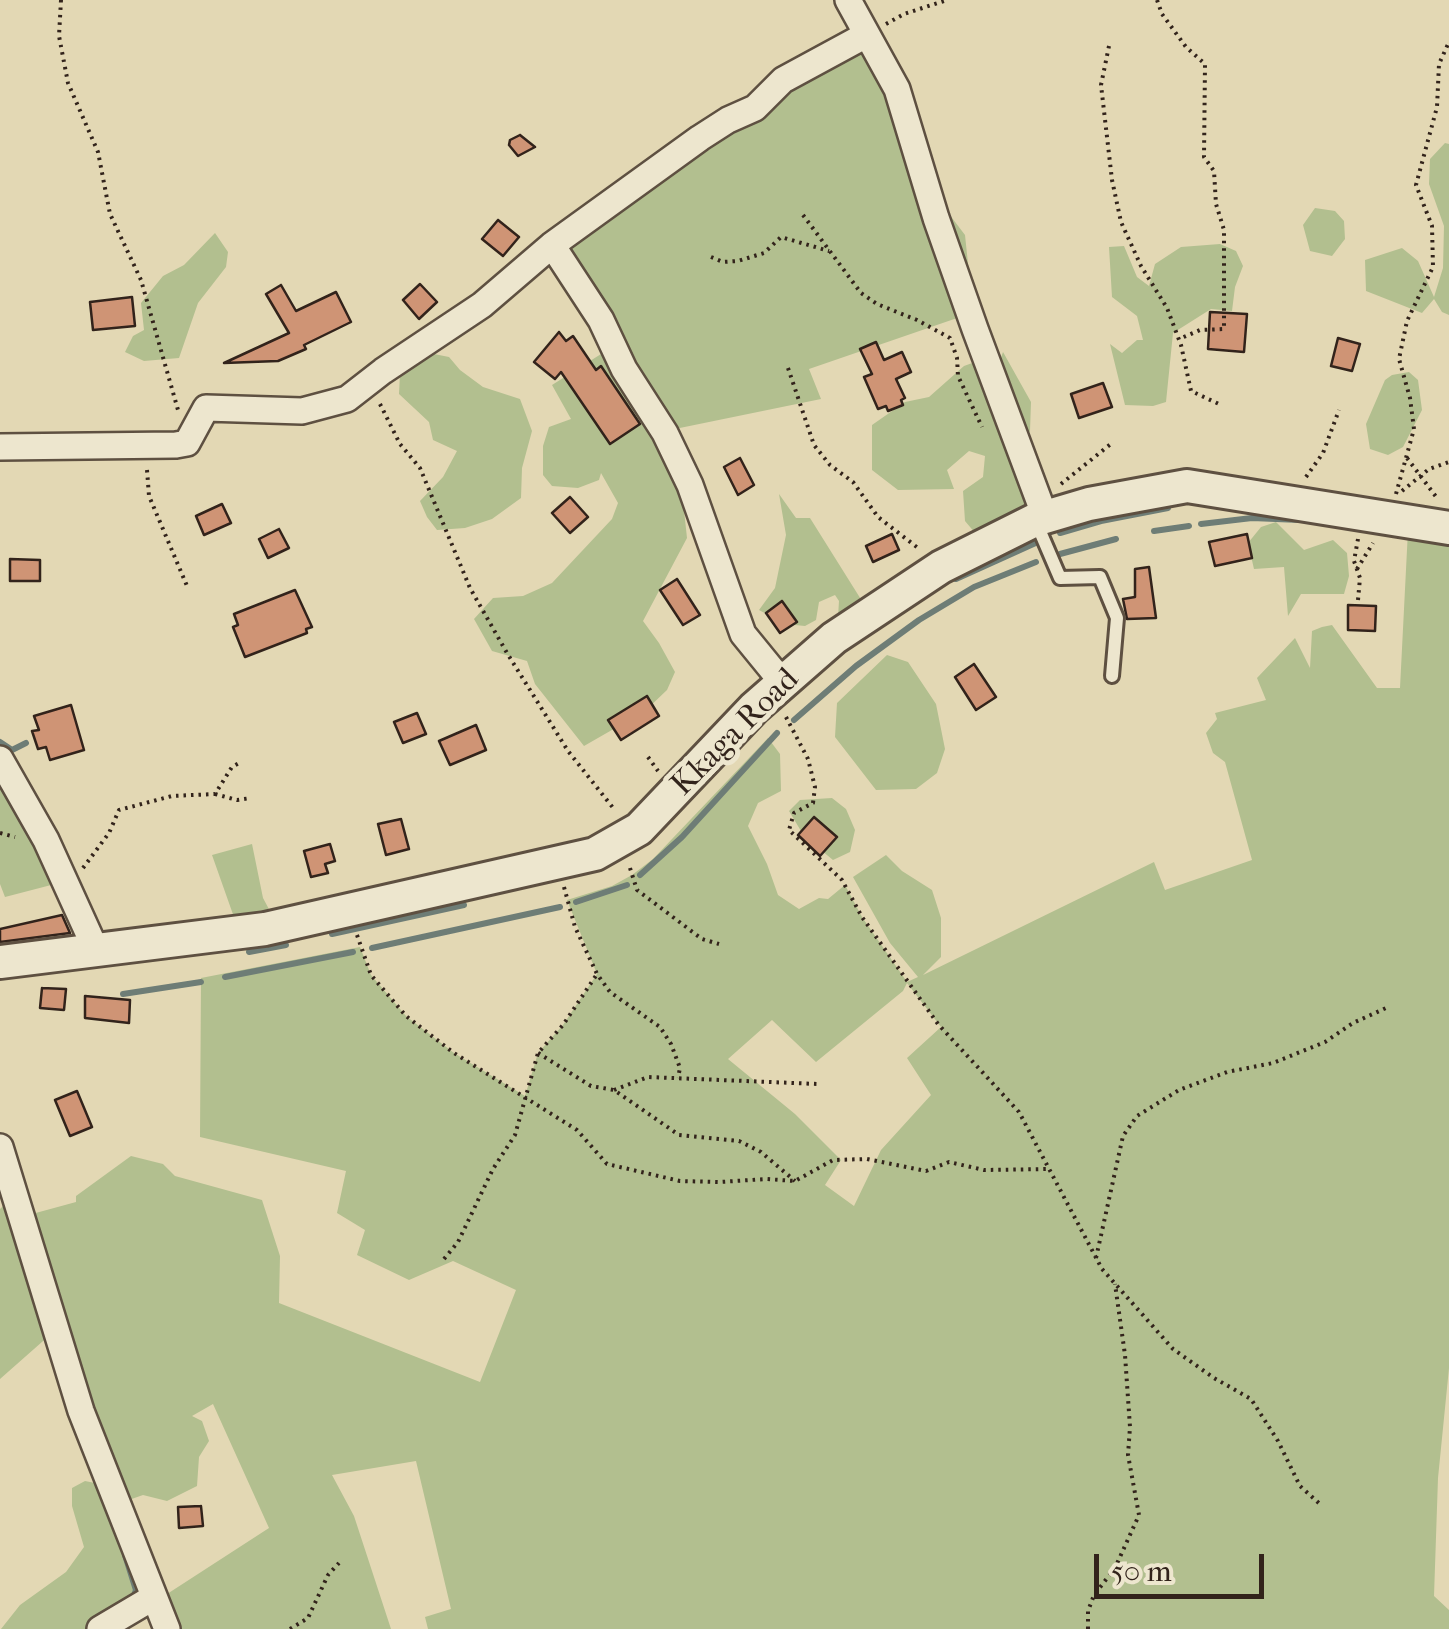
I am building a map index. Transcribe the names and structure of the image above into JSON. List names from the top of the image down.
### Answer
{
  "streets": {
    "street": ["Kkaga Road"]
  },
  "scale_bar": "50 m"
}
